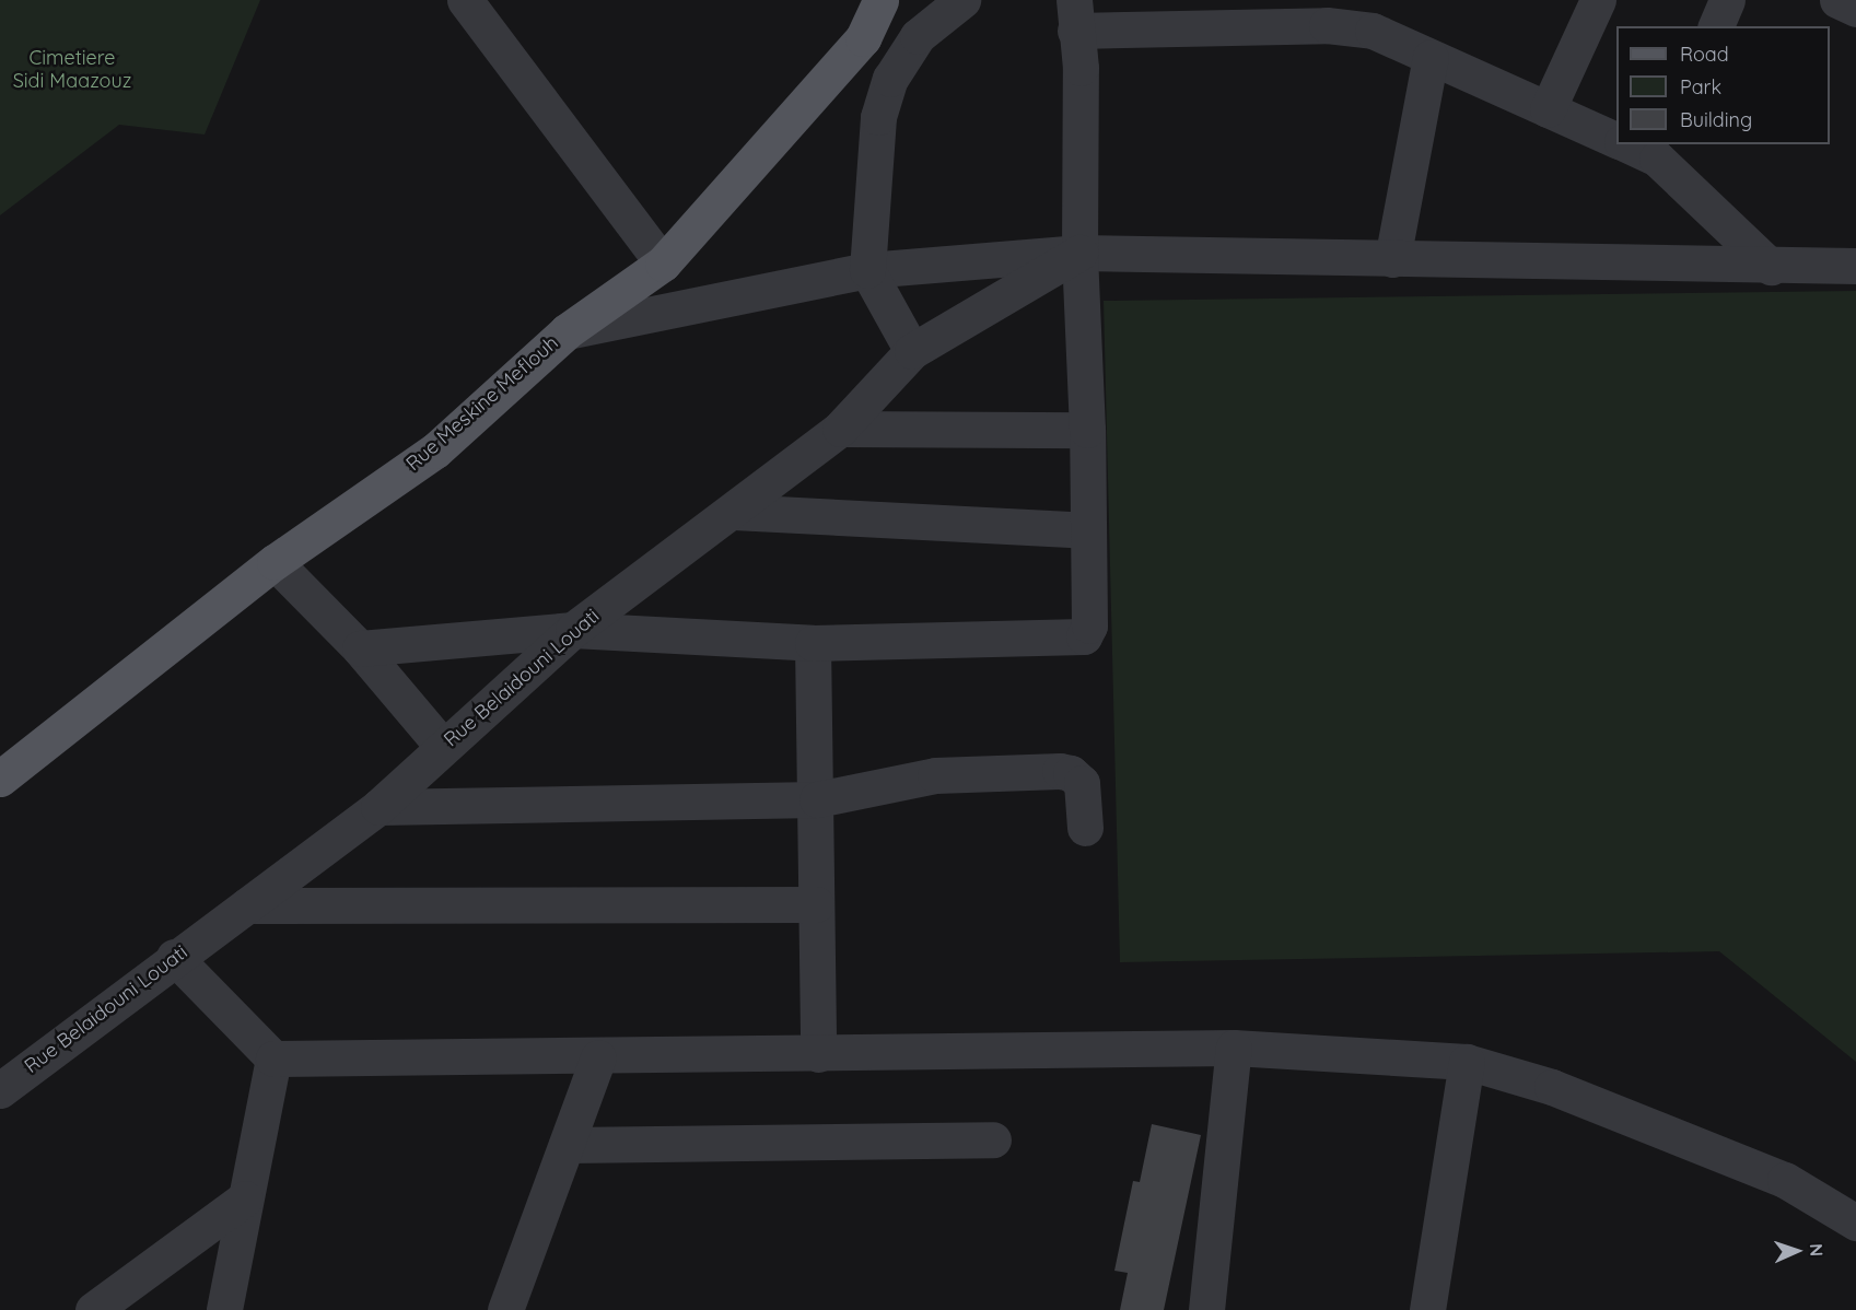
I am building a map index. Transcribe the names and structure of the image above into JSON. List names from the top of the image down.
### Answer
{
  "streets": {
    "main road": ["Rue Meskine Meflouh"],
    "street": ["Rue Belaidouni Louati"]
  },
  "parks": ["Cimetiere Sidi Maazouz"],
  "legend": ["Road", "Park", "Building"],
  "north": "right"
}
